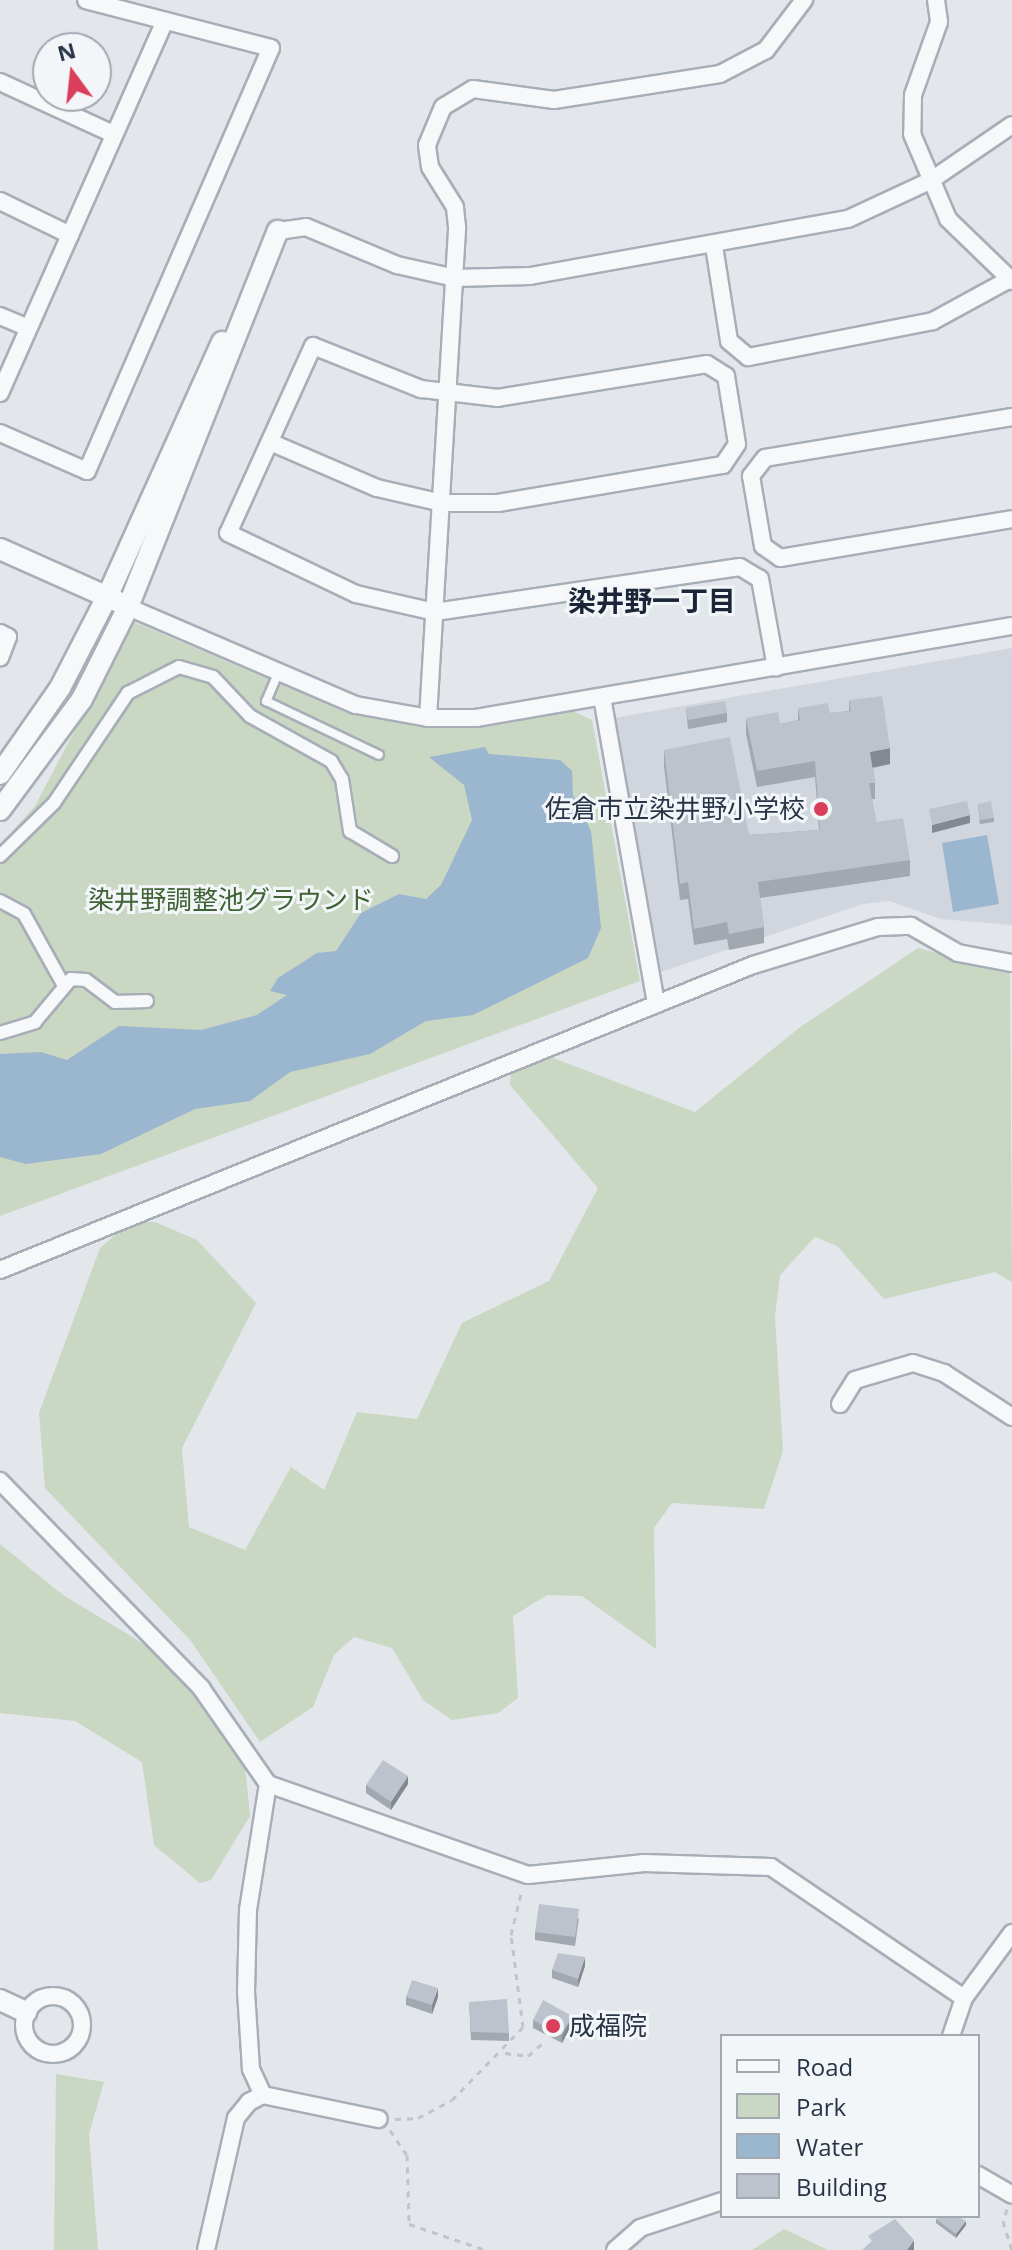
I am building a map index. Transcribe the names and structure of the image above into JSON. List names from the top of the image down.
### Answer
{
  "districts": ["染井野一丁目"],
  "parks": ["染井野調整池グラウンド"],
  "places": ["佐倉市立染井野小学校", "成福院"],
  "legend": [
    "Road",
    "Park",
    "Water",
    "Building"
  ],
  "north": "top"
}
